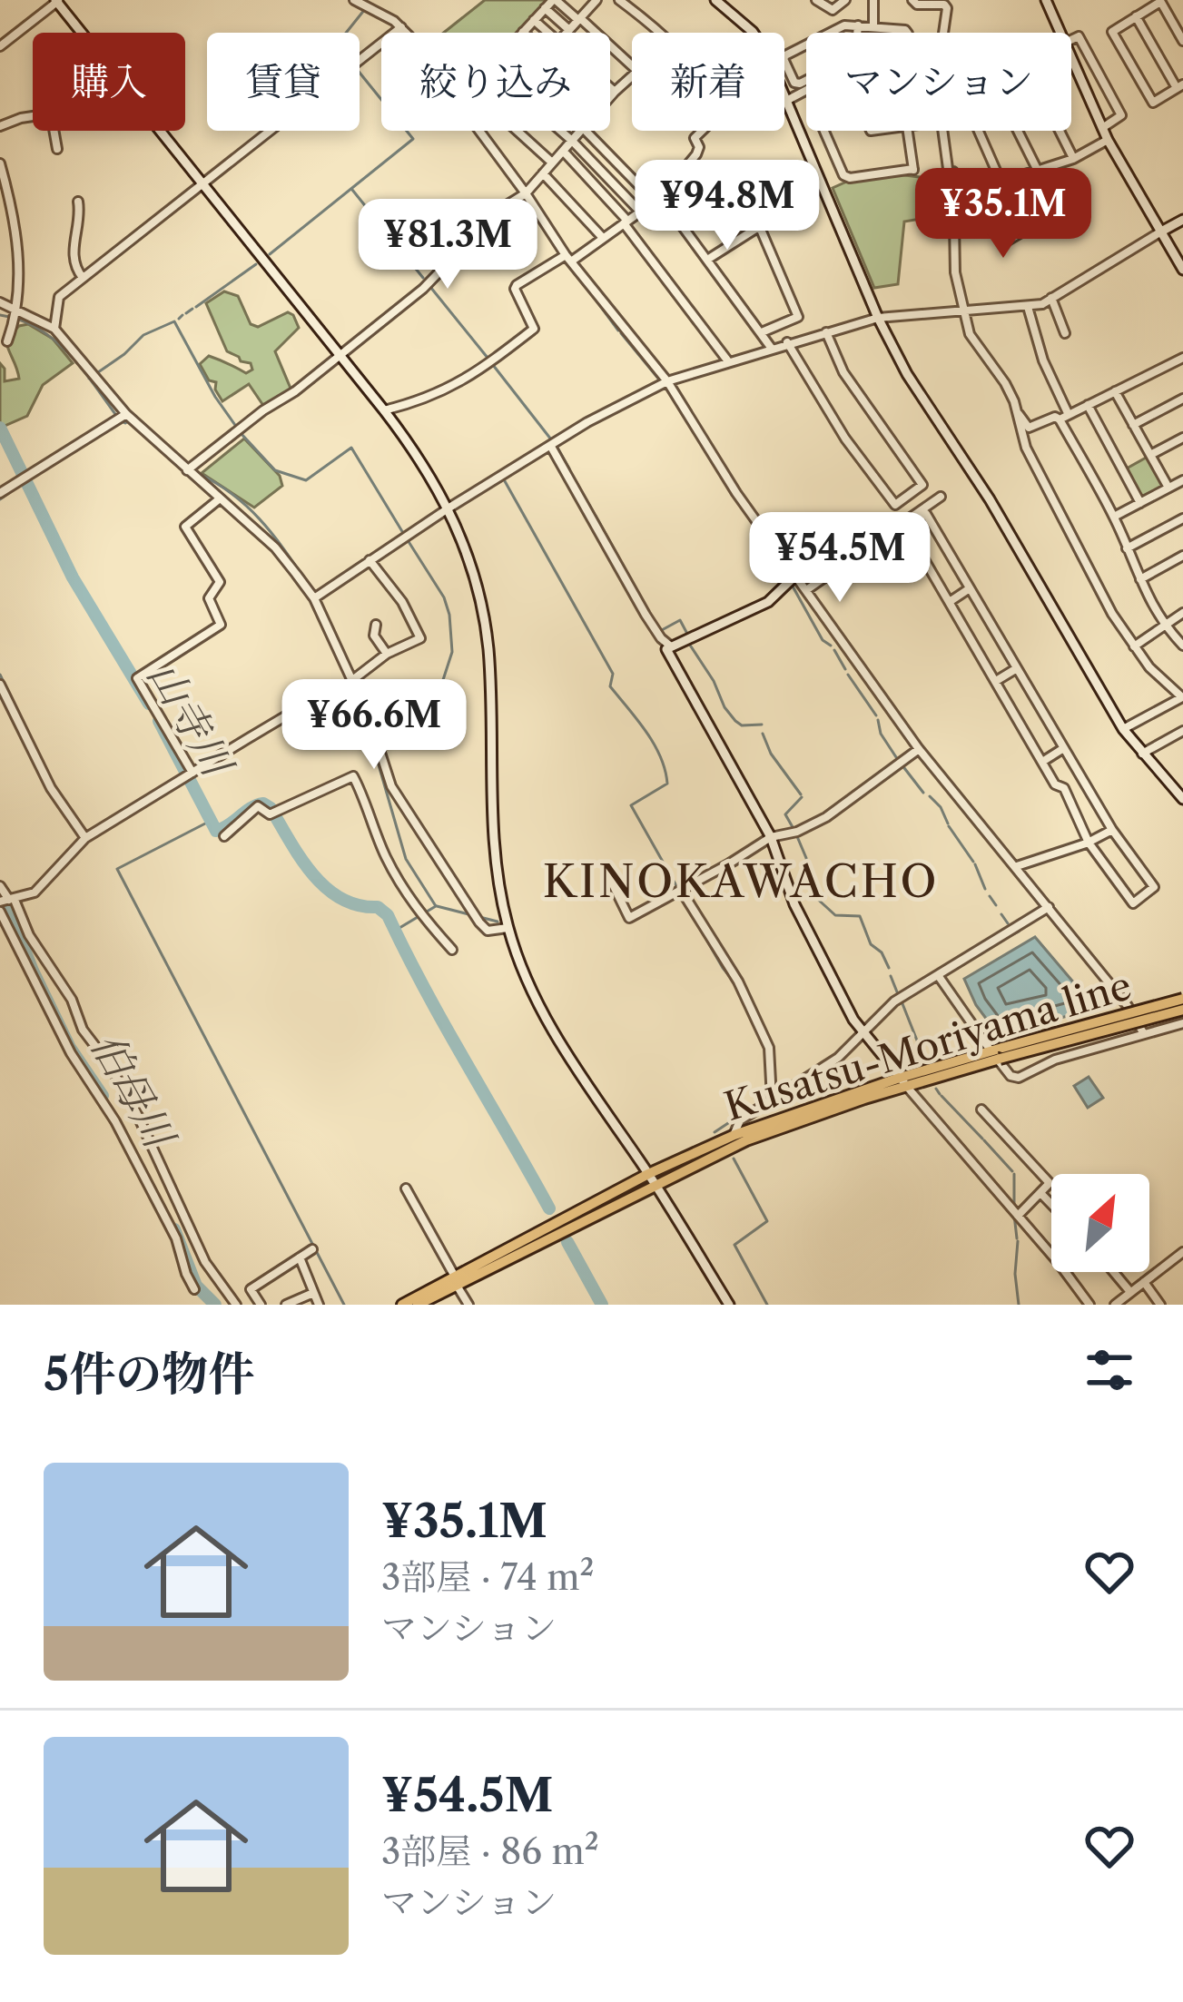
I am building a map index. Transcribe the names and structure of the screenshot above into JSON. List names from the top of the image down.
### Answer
{
  "streets": {
    "main road": ["Kusatsu-Moriyama line"]
  },
  "districts": ["KINOKAWACHO"],
  "water": ["山寺川", "伯母川"],
  "north": "top right",
  "page": {
    "chip": [
      "購入",
      "賃貸",
      "絞り込み",
      "新着",
      "マンション"
    ],
    "price": [
      "¥94.8M",
      "¥35.1M",
      "¥81.3M",
      "¥54.5M",
      "¥66.6M"
    ],
    "heading": "5件の物件",
    "list": [
      {
        "name": "¥35.1M",
        "note": "3部屋 · 74 m² · マンション"
      },
      {
        "name": "¥54.5M",
        "note": "3部屋 · 86 m² · マンション"
      }
    ]
  }
}
